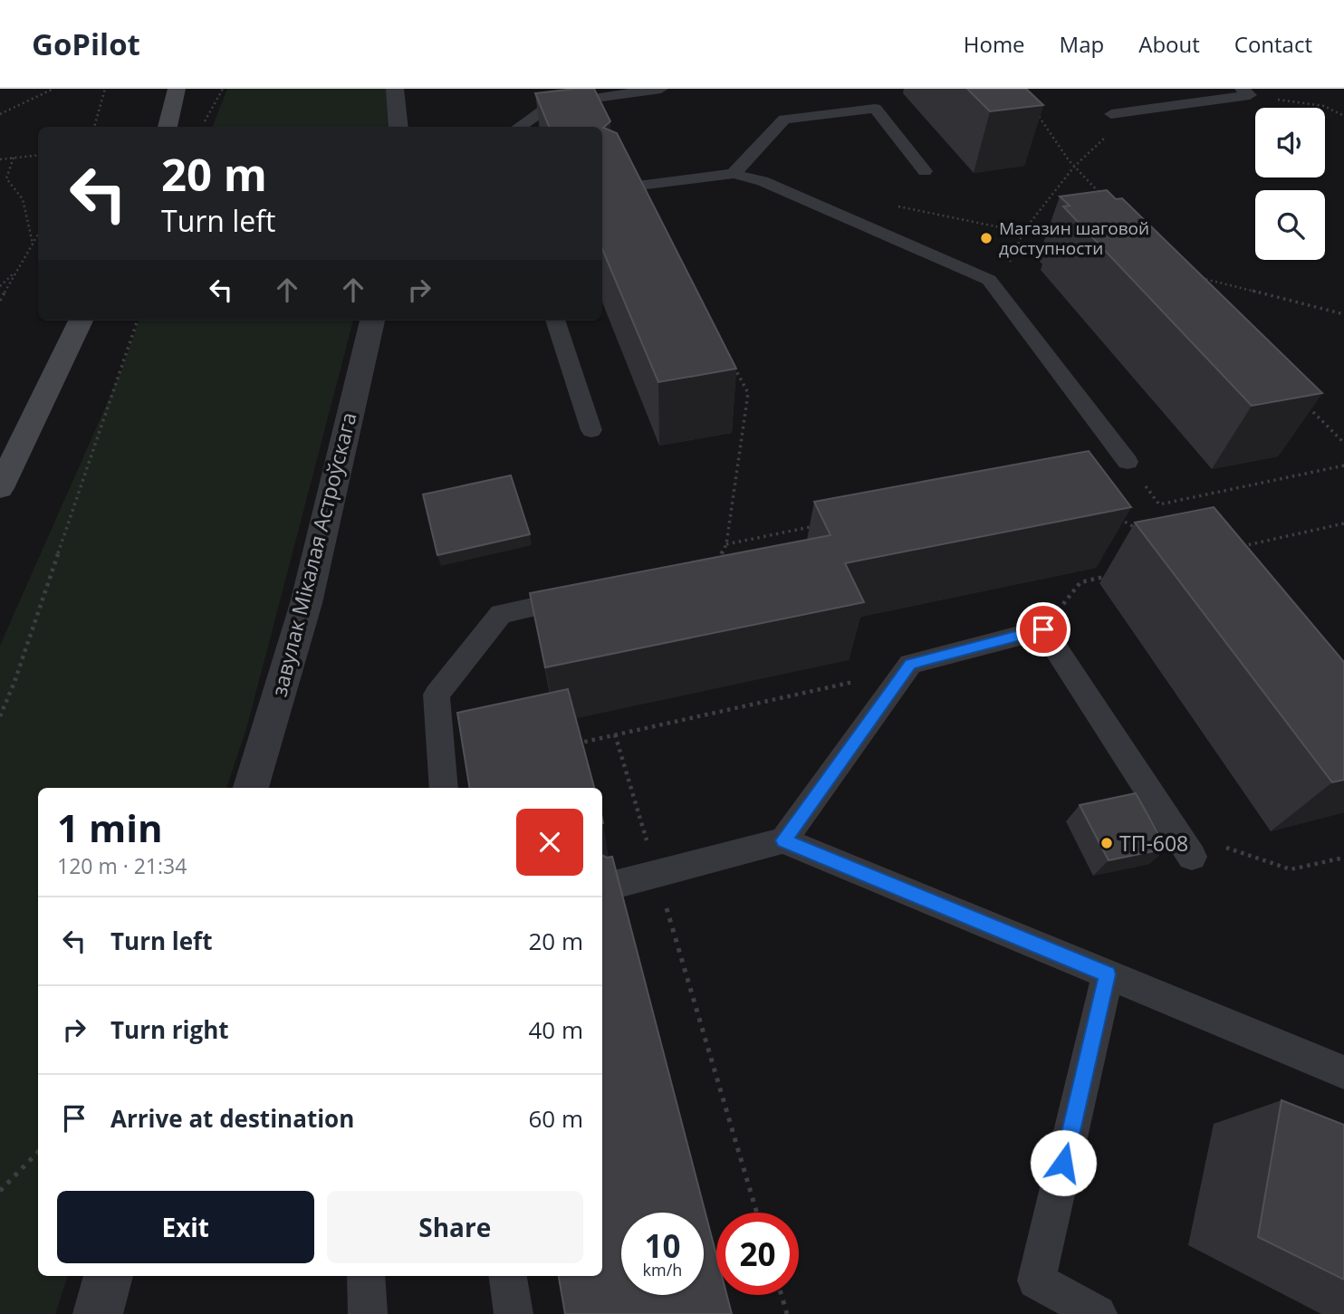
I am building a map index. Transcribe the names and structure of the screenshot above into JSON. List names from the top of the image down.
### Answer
{
  "streets": {
    "street": ["завулак Мікалая Астроўскага"]
  },
  "places": ["Магазин шаговой доступности", "ТП-608"],
  "page": {
    "header": "GoPilot",
    "nav": [
      "Home",
      "Map",
      "About",
      "Contact"
    ],
    "turn": ["20 m", "Turn left"],
    "heading": ["1 min", "120 m · 21:34"],
    "list": [
      {
        "name": "Turn left",
        "value": "20 m"
      },
      {
        "name": "Turn right",
        "value": "40 m"
      },
      {
        "name": "Arrive at destination",
        "value": "60 m"
      }
    ],
    "buttons": ["Exit", "Share"],
    "speed": "10 km/h",
    "limit": "20"
  }
}
